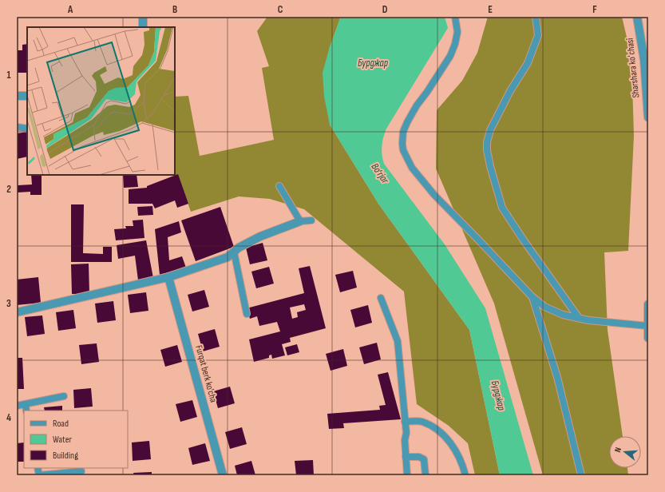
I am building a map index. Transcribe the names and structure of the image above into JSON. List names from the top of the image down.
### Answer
{
  "streets": {
    "street": ["Sharshara koʻchasi", "Furqat berk ko'cha"]
  },
  "water": ["Бурджар", "Bo‘rjar"],
  "legend": ["Road", "Water", "Building"],
  "north": "left",
  "grid": {
    "columns": [
      "A",
      "B",
      "C",
      "D",
      "E",
      "F"
    ],
    "rows": [
      "1",
      "2",
      "3",
      "4"
    ]
  }
}
